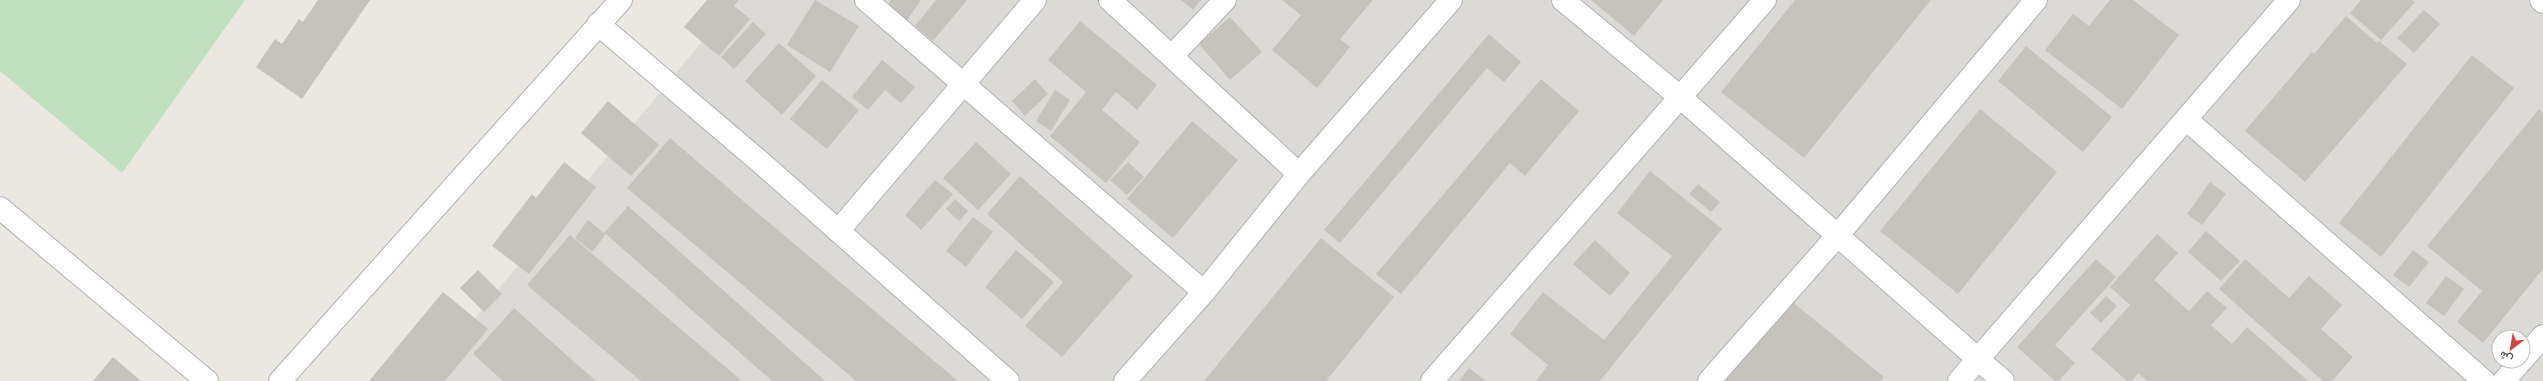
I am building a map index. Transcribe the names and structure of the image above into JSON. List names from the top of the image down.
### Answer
{
  "north": "bottom left"
}
